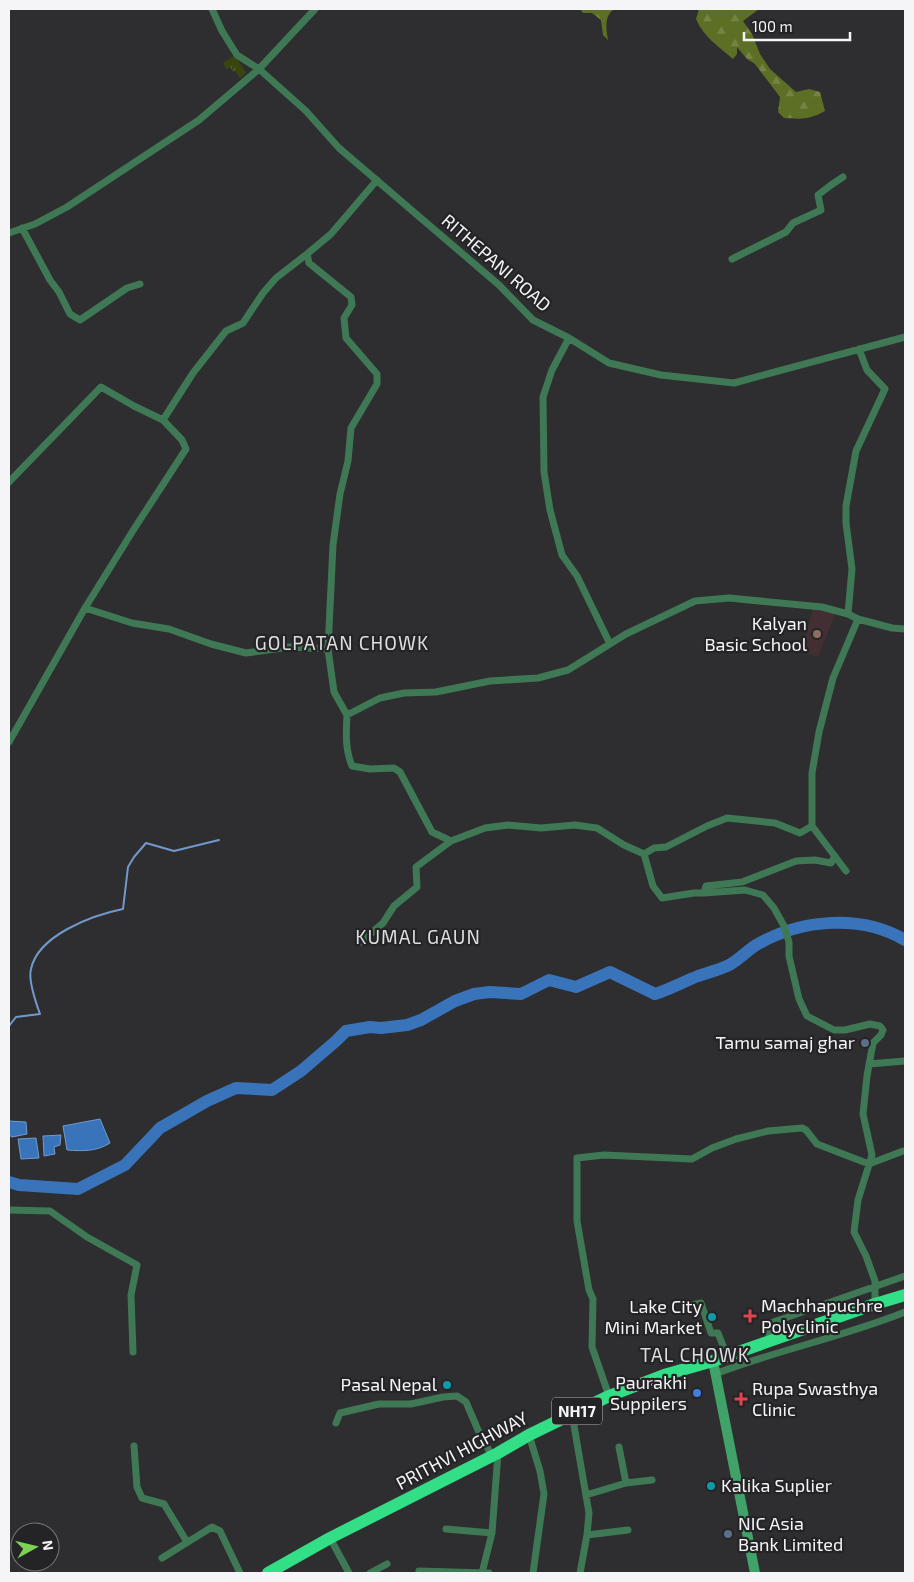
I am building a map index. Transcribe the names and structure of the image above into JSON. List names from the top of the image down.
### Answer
{
  "streets": {
    "highway": ["NH17", "PRITHVI HIGHWAY"],
    "street": ["RITHEPANI ROAD"]
  },
  "districts": ["GOLPATAN CHOWK", "KUMAL GAUN", "TAL CHOWK"],
  "places": {
    "other": [
      "Kalyan Basic School",
      "Tamu samaj ghar",
      "Lake City Mini Market",
      "Pasal Nepal",
      "Paurakhi Suppilers",
      "Kalika Suplier",
      "NIC Asia Bank Limited"
    ],
    "health": ["Machhapuchre Polyclinic", "Rupa Swasthya Clinic"]
  },
  "scale_bar": "100 m",
  "north": "right"
}
